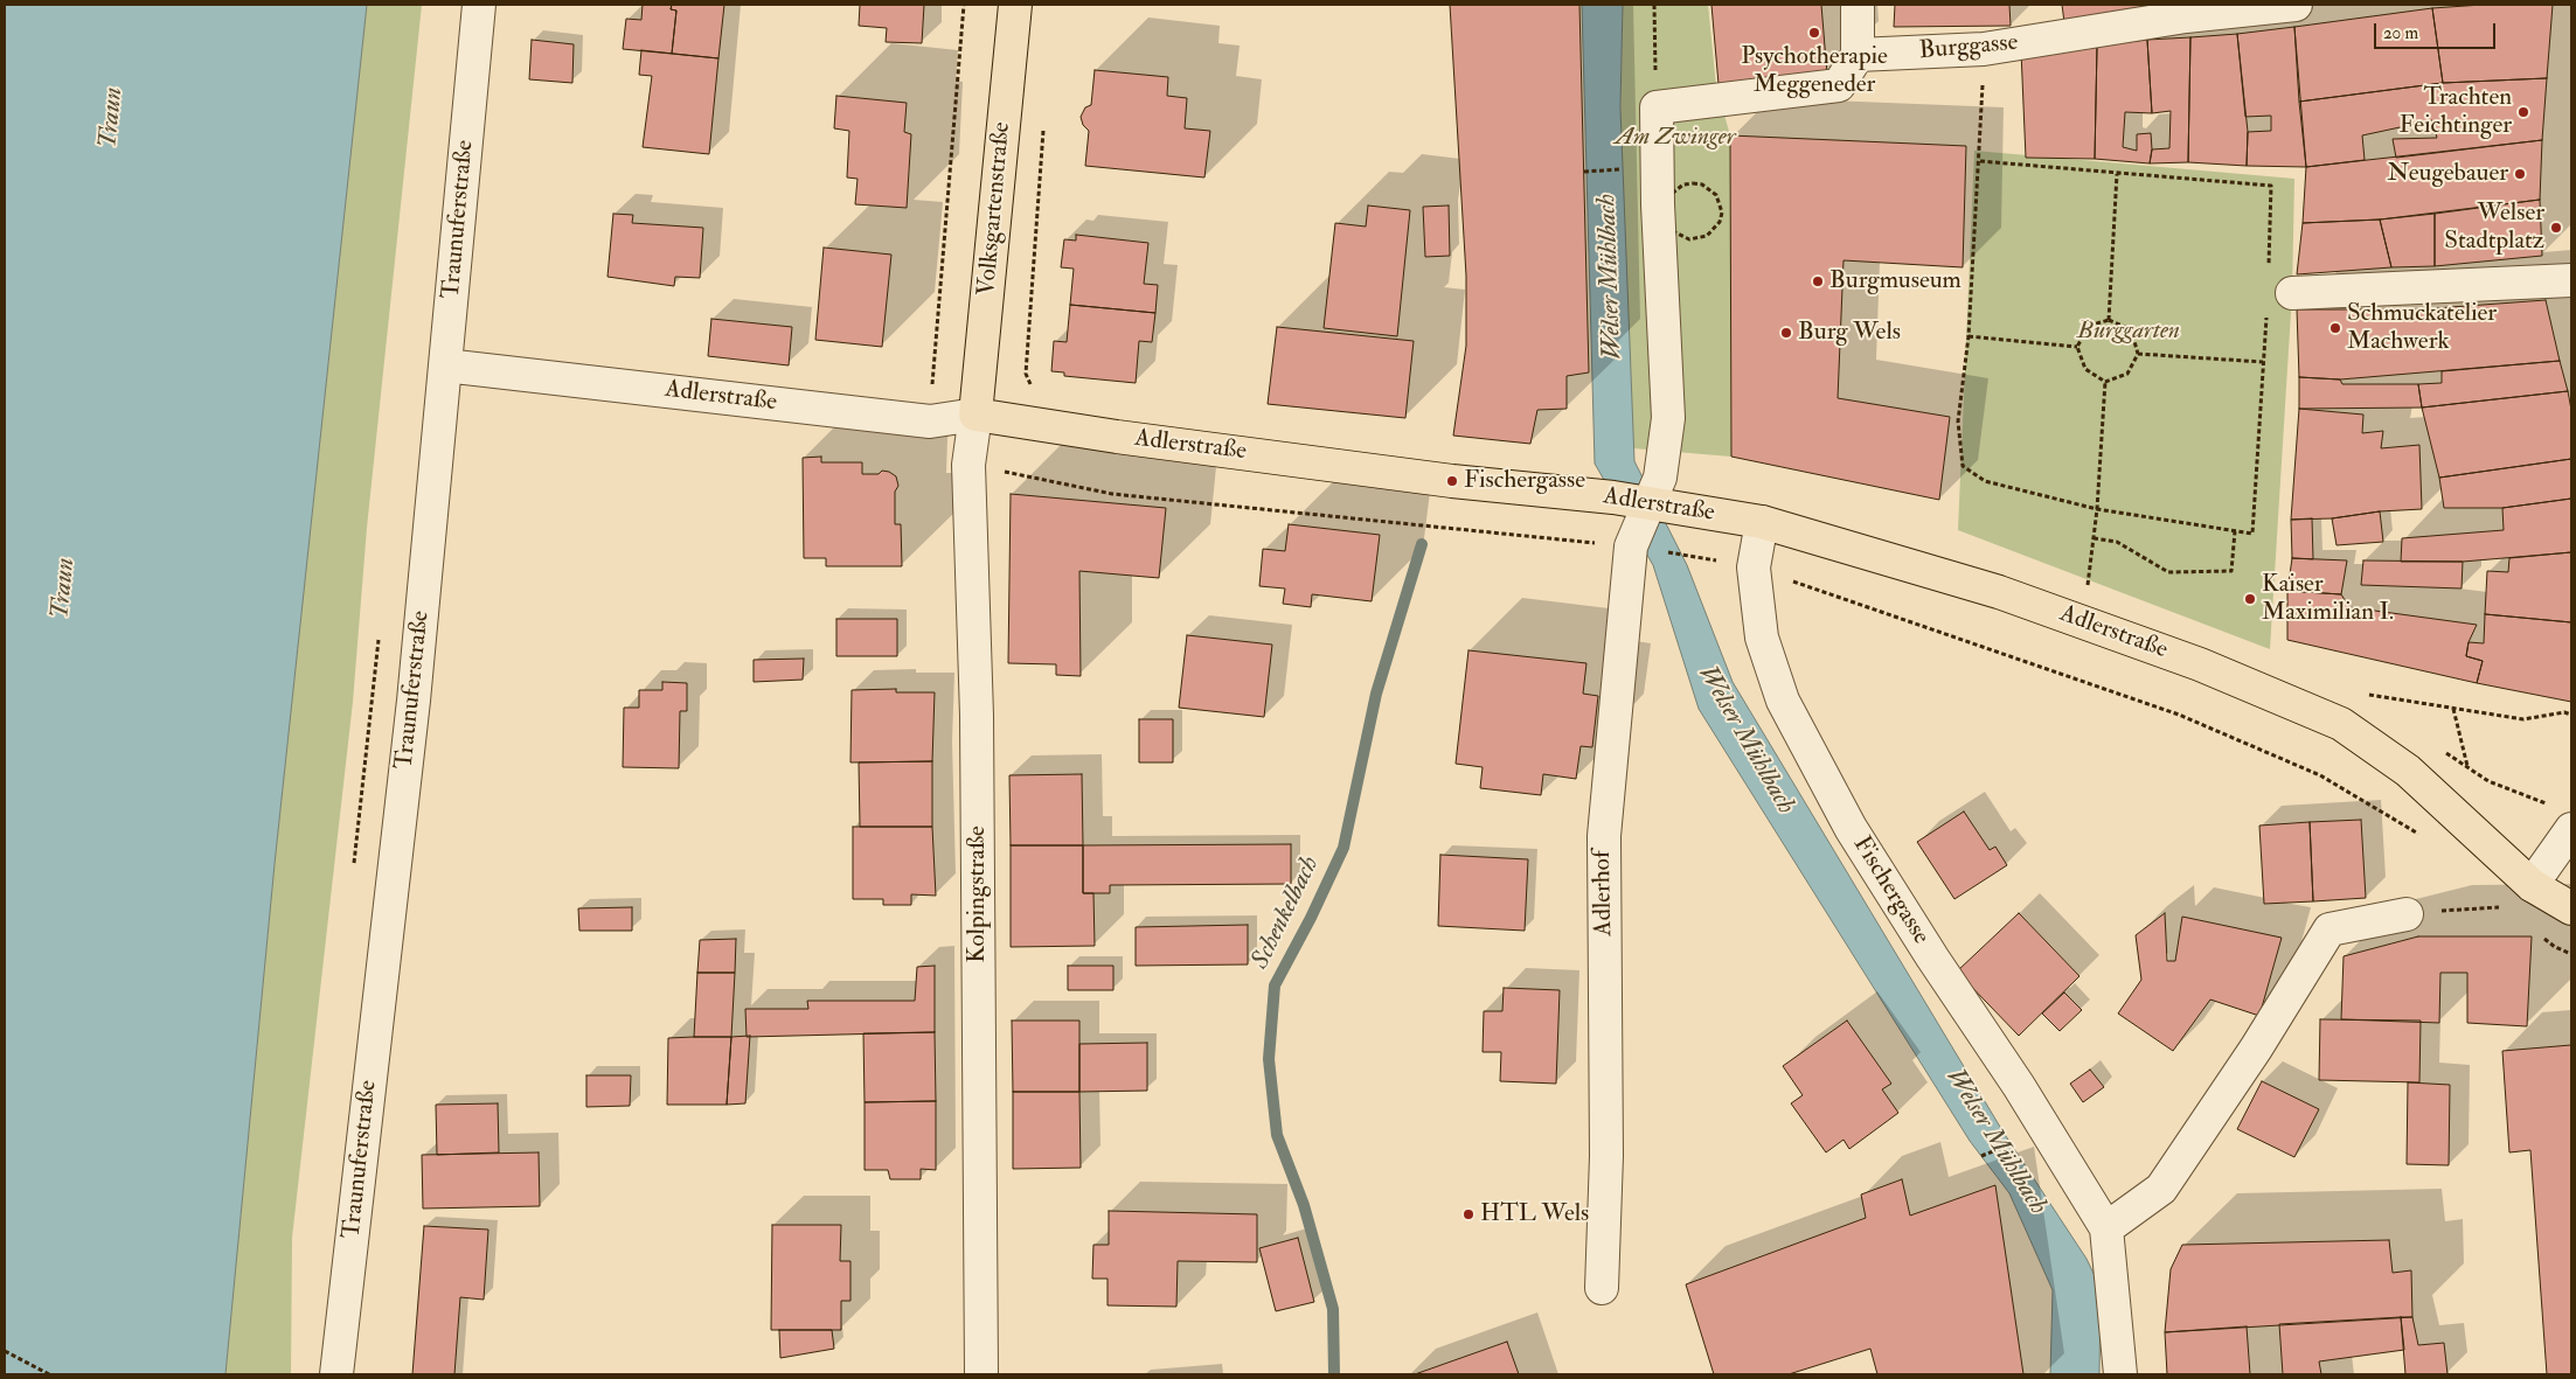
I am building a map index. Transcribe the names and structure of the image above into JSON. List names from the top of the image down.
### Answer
{
  "streets": {
    "main road": ["Volksgartenstraße", "Adlerstraße"],
    "street": [
      "Burggasse",
      "Traunuferstraße",
      "Fischergasse",
      "Adlerhof",
      "Kolpingstraße"
    ]
  },
  "crossings": [
    ["Volksgartenstraße", "Adlerstraße"],
    ["Volksgartenstraße", "Kolpingstraße"],
    ["Traunuferstraße", "Adlerstraße"],
    ["Adlerstraße", "Fischergasse"],
    ["Adlerstraße", "Adlerhof"],
    ["Adlerstraße", "Kolpingstraße"]
  ],
  "water": ["Traun", "Welser Mühlbach", "Schenkelbach"],
  "parks": ["Am Zwinger", "Burggarten"],
  "places": [
    "Psychotherapie Meggeneder",
    "Trachten Feichtinger",
    "Neugebauer",
    "Welser Stadtplatz",
    "Burgmuseum",
    "Schmuckatelier Machwerk",
    "Burg Wels",
    "Fischergasse",
    "Kaiser Maximilian I.",
    "HTL Wels"
  ],
  "scale_bar": "20 m"
}
